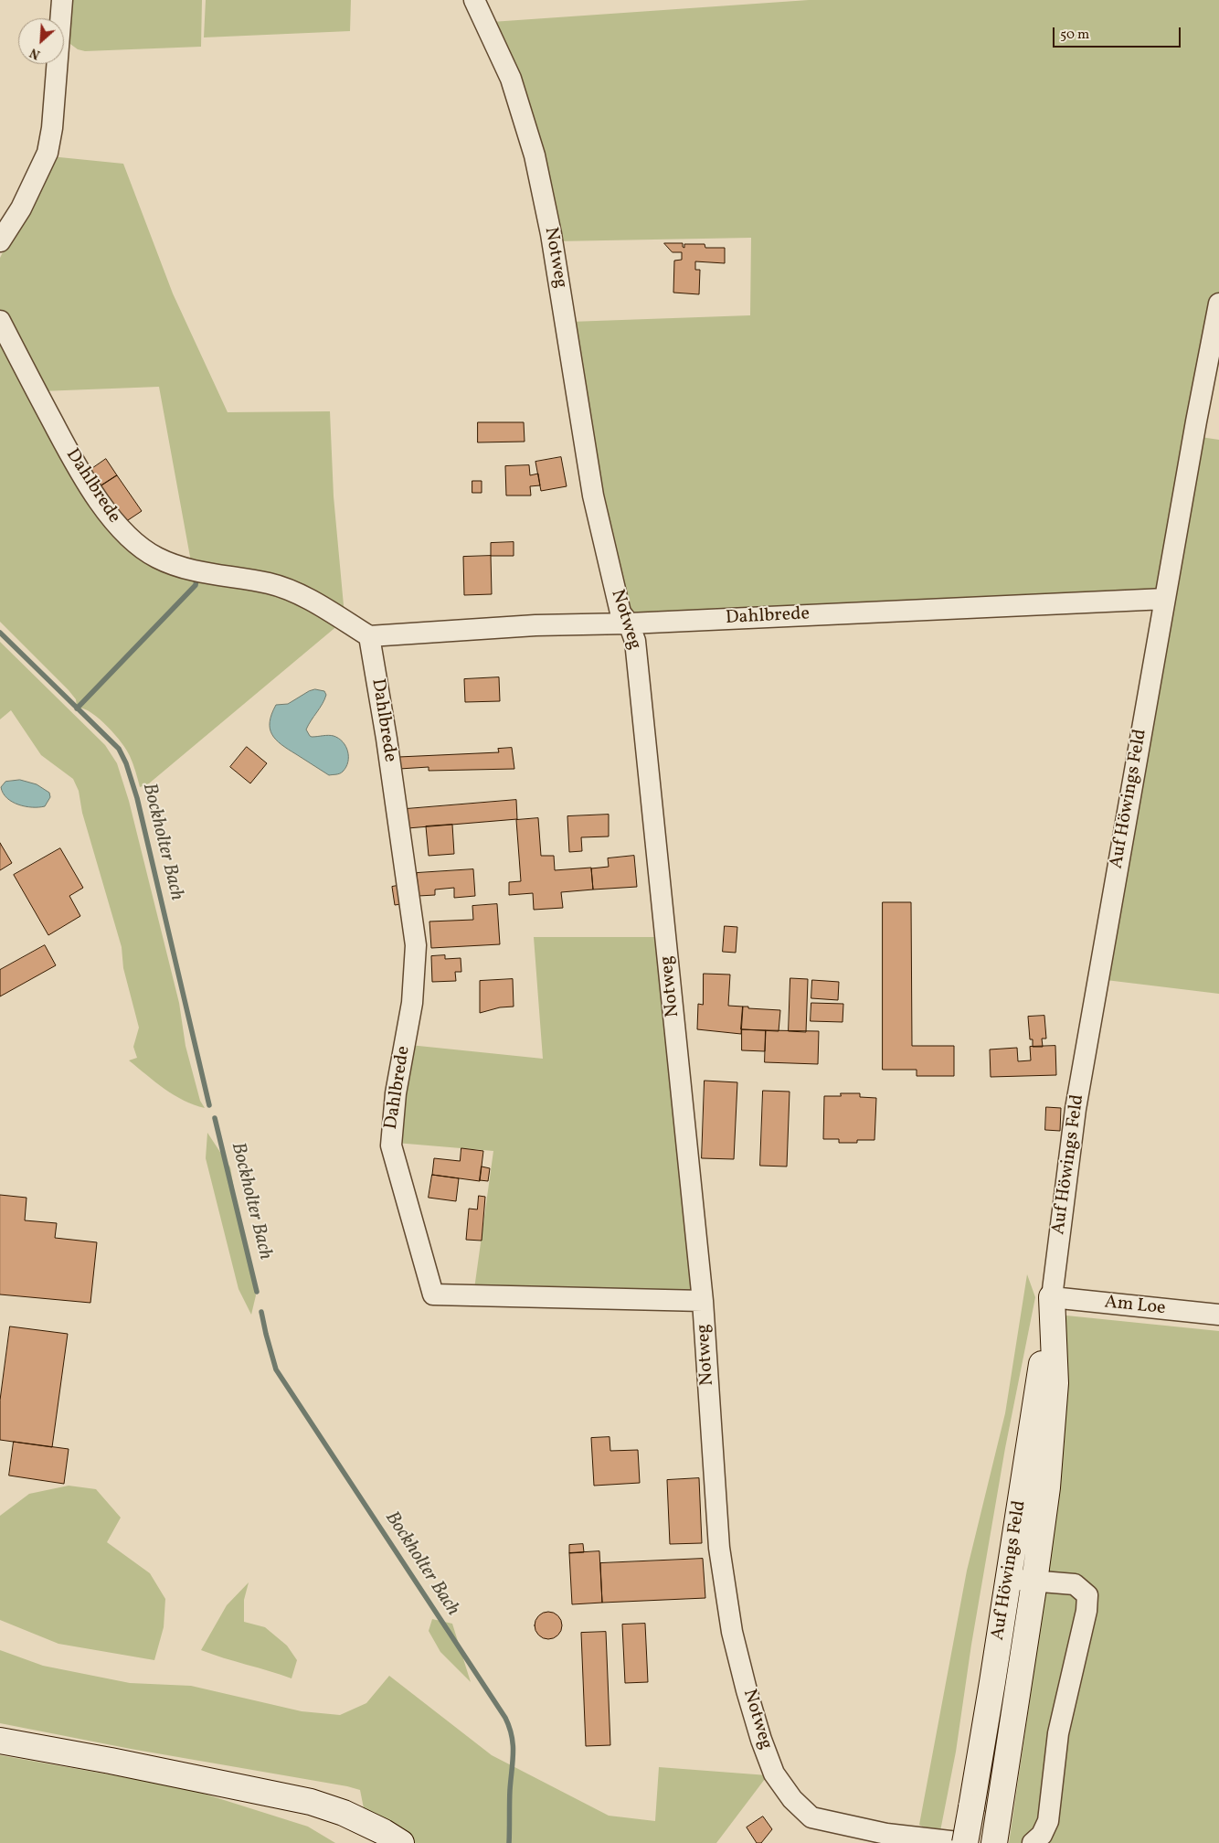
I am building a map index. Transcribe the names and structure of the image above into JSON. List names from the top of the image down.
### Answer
{
  "streets": {
    "main road": ["Auf Höwings Feld"],
    "street": ["Notweg", "Dahlbrede", "Am Loe"]
  },
  "crossings": [
    ["Notweg", "Dahlbrede"],
    ["Notweg", "Auf Höwings Feld"],
    ["Dahlbrede", "Auf Höwings Feld"],
    ["Auf Höwings Feld", "Am Loe"]
  ],
  "water": ["Bockholter Bach"],
  "scale_bar": "50 m",
  "north": "bottom left"
}
